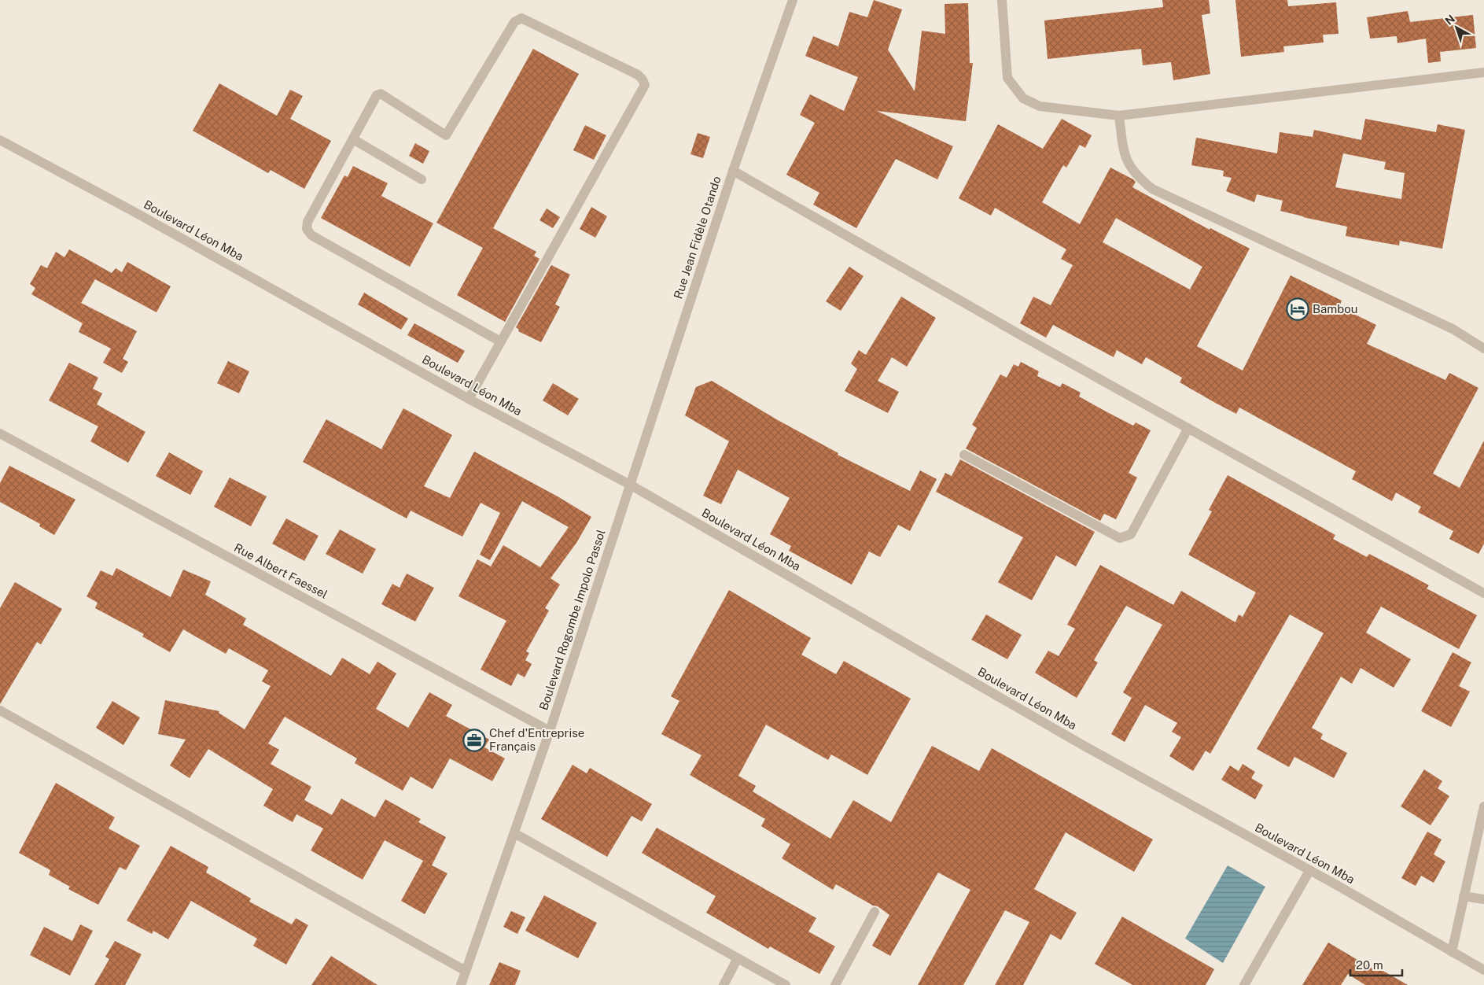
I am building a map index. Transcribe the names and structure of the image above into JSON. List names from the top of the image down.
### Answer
{
  "streets": {
    "street": [
      "Boulevard Léon Mba",
      "Rue Jean Fidèle Otando",
      "Rue Albert Faessel",
      "Boulevard Rogombe Impolo Passol"
    ]
  },
  "crossings": [
    ["Boulevard Léon Mba", "Rue Jean Fidèle Otando"],
    ["Boulevard Léon Mba", "Boulevard Rogombe Impolo Passol"],
    ["Rue Jean Fidèle Otando", "Boulevard Rogombe Impolo Passol"],
    ["Rue Albert Faessel", "Boulevard Rogombe Impolo Passol"]
  ],
  "places": {
    "hotel": ["Bambou"],
    "office": ["Chef d'Entreprise Français"]
  },
  "scale_bar": "20 m",
  "north": "top left"
}
